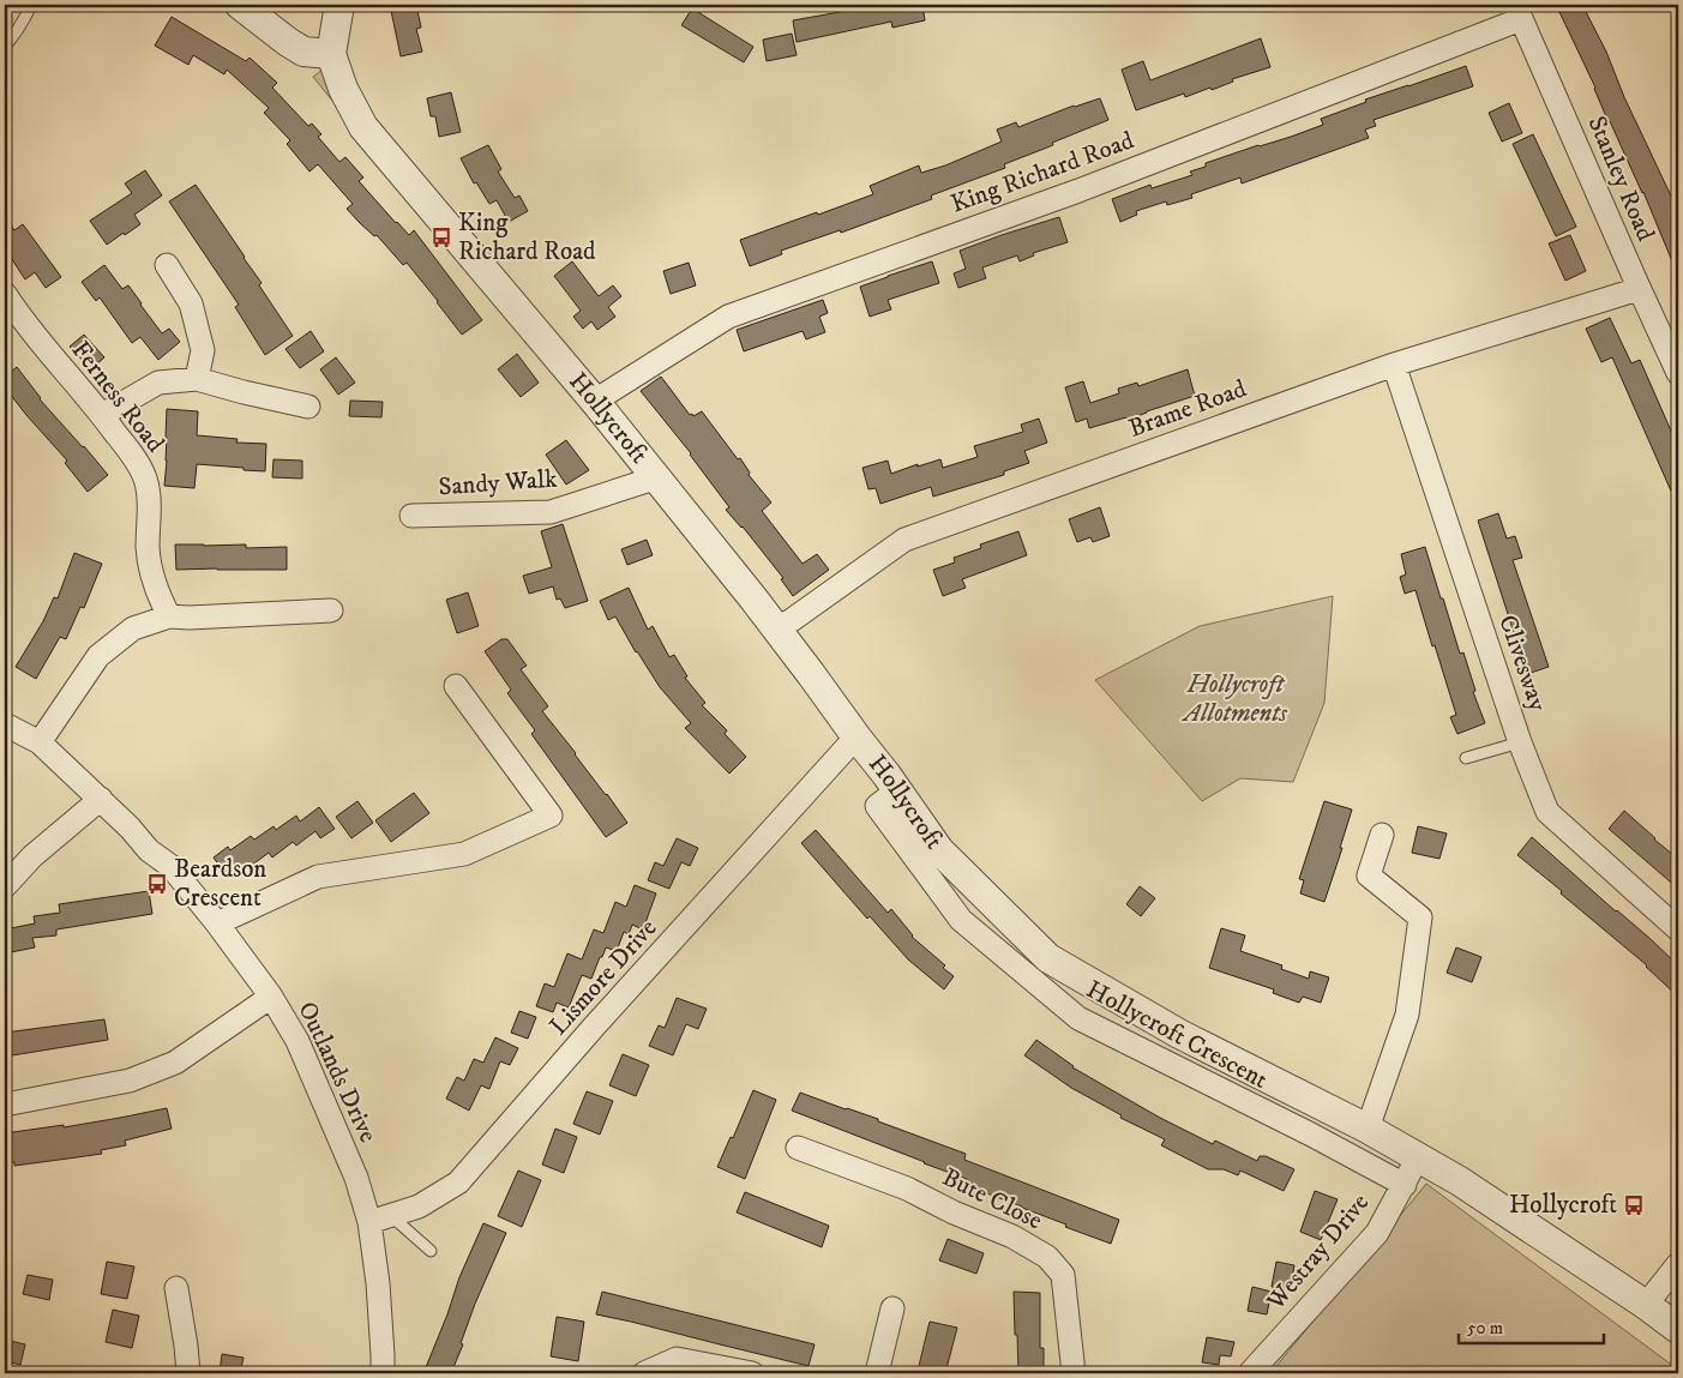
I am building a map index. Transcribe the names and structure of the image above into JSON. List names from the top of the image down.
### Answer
{
  "streets": {
    "street": [
      "King Richard Road",
      "Stanley Road",
      "Ferness Road",
      "Brame Road",
      "Hollycroft",
      "Sandy Walk",
      "Clivesway",
      "Lismore Drive",
      "Hollycroft Crescent",
      "Outlands Drive",
      "Bute Close",
      "Westray Drive"
    ]
  },
  "crossings": [
    ["King Richard Road", "Stanley Road"],
    ["King Richard Road", "Hollycroft"],
    ["Stanley Road", "Brame Road"],
    ["Brame Road", "Hollycroft"],
    ["Brame Road", "Clivesway"],
    ["Hollycroft", "Sandy Walk"],
    ["Hollycroft", "Lismore Drive"],
    ["Hollycroft", "Hollycroft Crescent"],
    ["Hollycroft", "Westray Drive"],
    ["Lismore Drive", "Outlands Drive"],
    ["Hollycroft Crescent", "Westray Drive"]
  ],
  "parks": ["Hollycroft Allotments"],
  "places": {
    "bus stop": ["King Richard Road", "Beardson Crescent", "Hollycroft"]
  },
  "scale_bar": "50 m"
}
